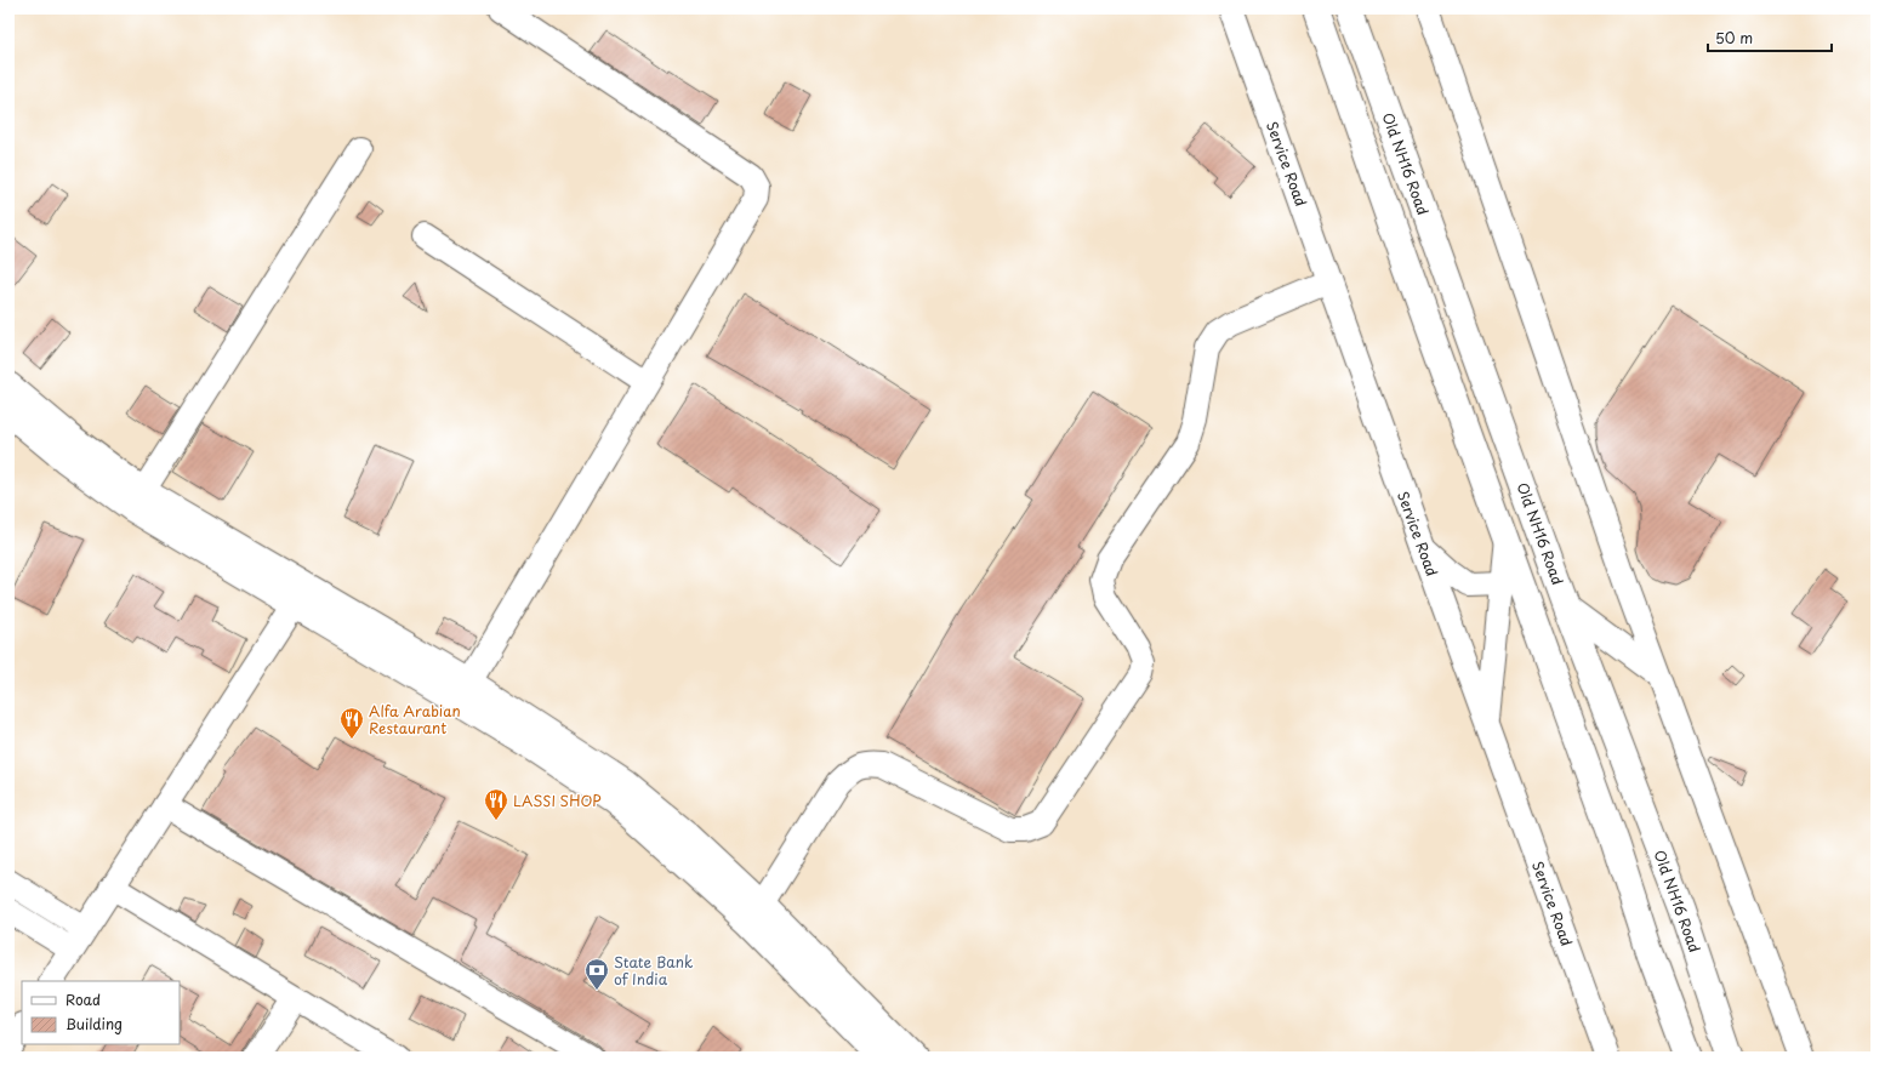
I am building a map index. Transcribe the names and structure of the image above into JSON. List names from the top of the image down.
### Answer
{
  "streets": {
    "main road": ["Old NH16 Road"],
    "street": ["Service Road"]
  },
  "places": {
    "restaurant": ["Alfa Arabian Restaurant", "LASSI SHOP"],
    "bank": ["State Bank of India"]
  },
  "legend": ["Road", "Building"],
  "scale_bar": "50 m"
}
